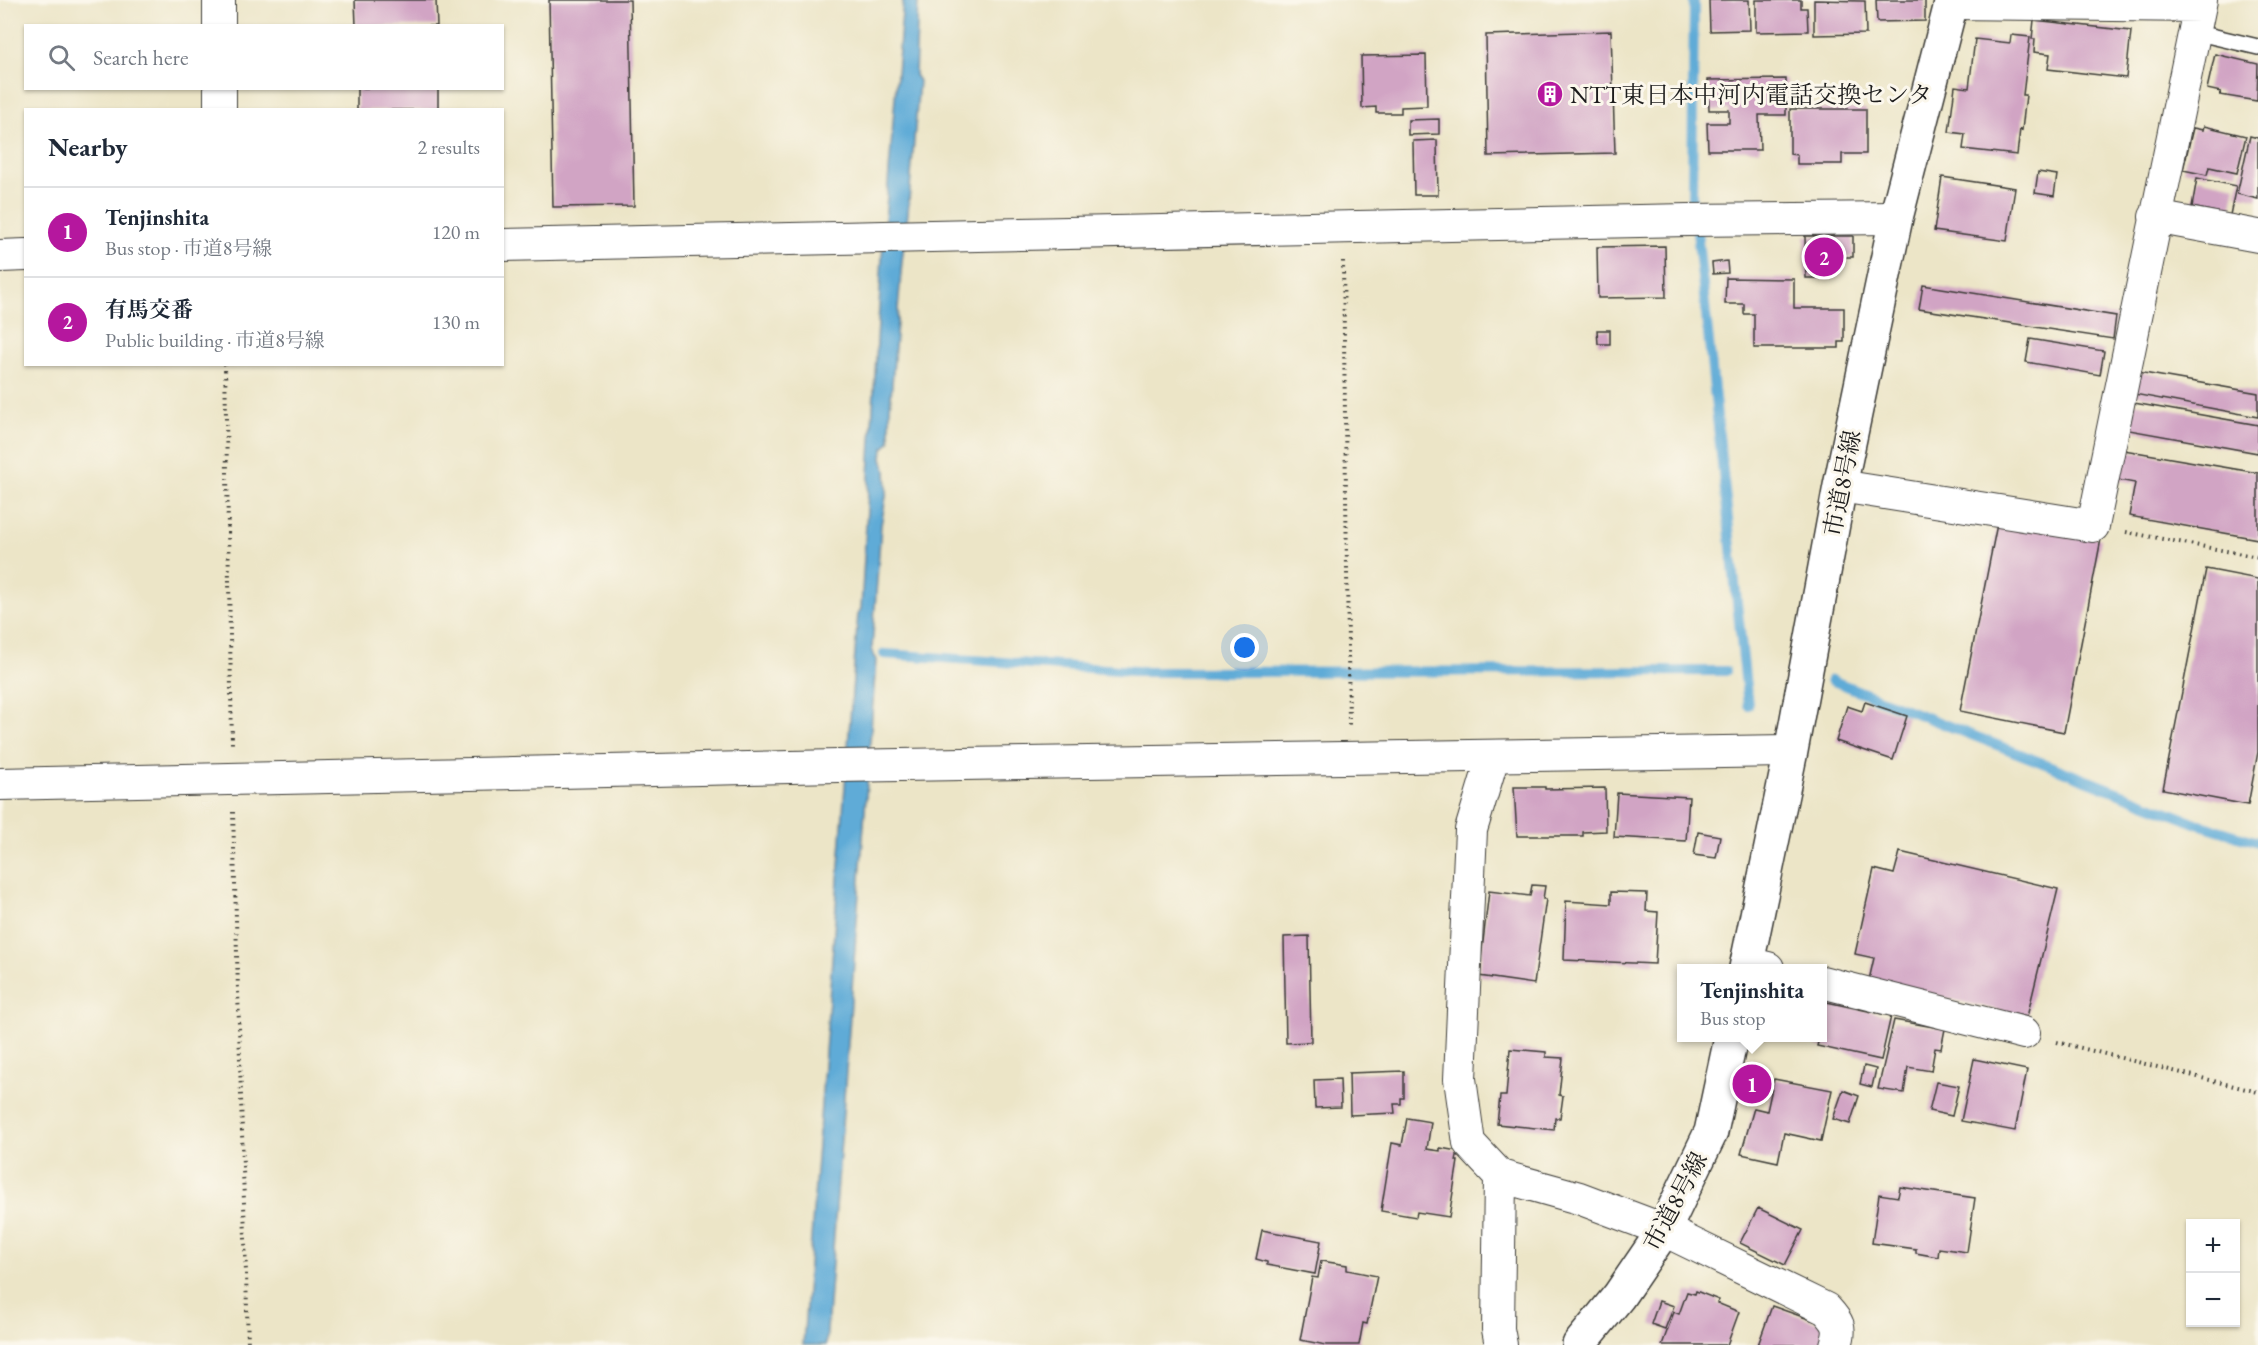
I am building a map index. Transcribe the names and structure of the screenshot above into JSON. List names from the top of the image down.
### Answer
{
  "streets": {
    "street": ["市道8号線"]
  },
  "places": {
    "building": ["NTT東日本中河内電話交換センタ"]
  },
  "page": {
    "search": "Search here",
    "heading": ["Nearby", "2 results"],
    "list": [
      {
        "mark": "1",
        "name": "Tenjinshita",
        "note": "Bus stop · 市道8号線",
        "value": "120 m"
      },
      {
        "mark": "2",
        "name": "有馬交番",
        "note": "Public building · 市道8号線",
        "value": "130 m"
      }
    ],
    "pins": ["2", "1"],
    "popup": ["Tenjinshita", "Bus stop"],
    "map_buttons": ["+", "−"]
  }
}
